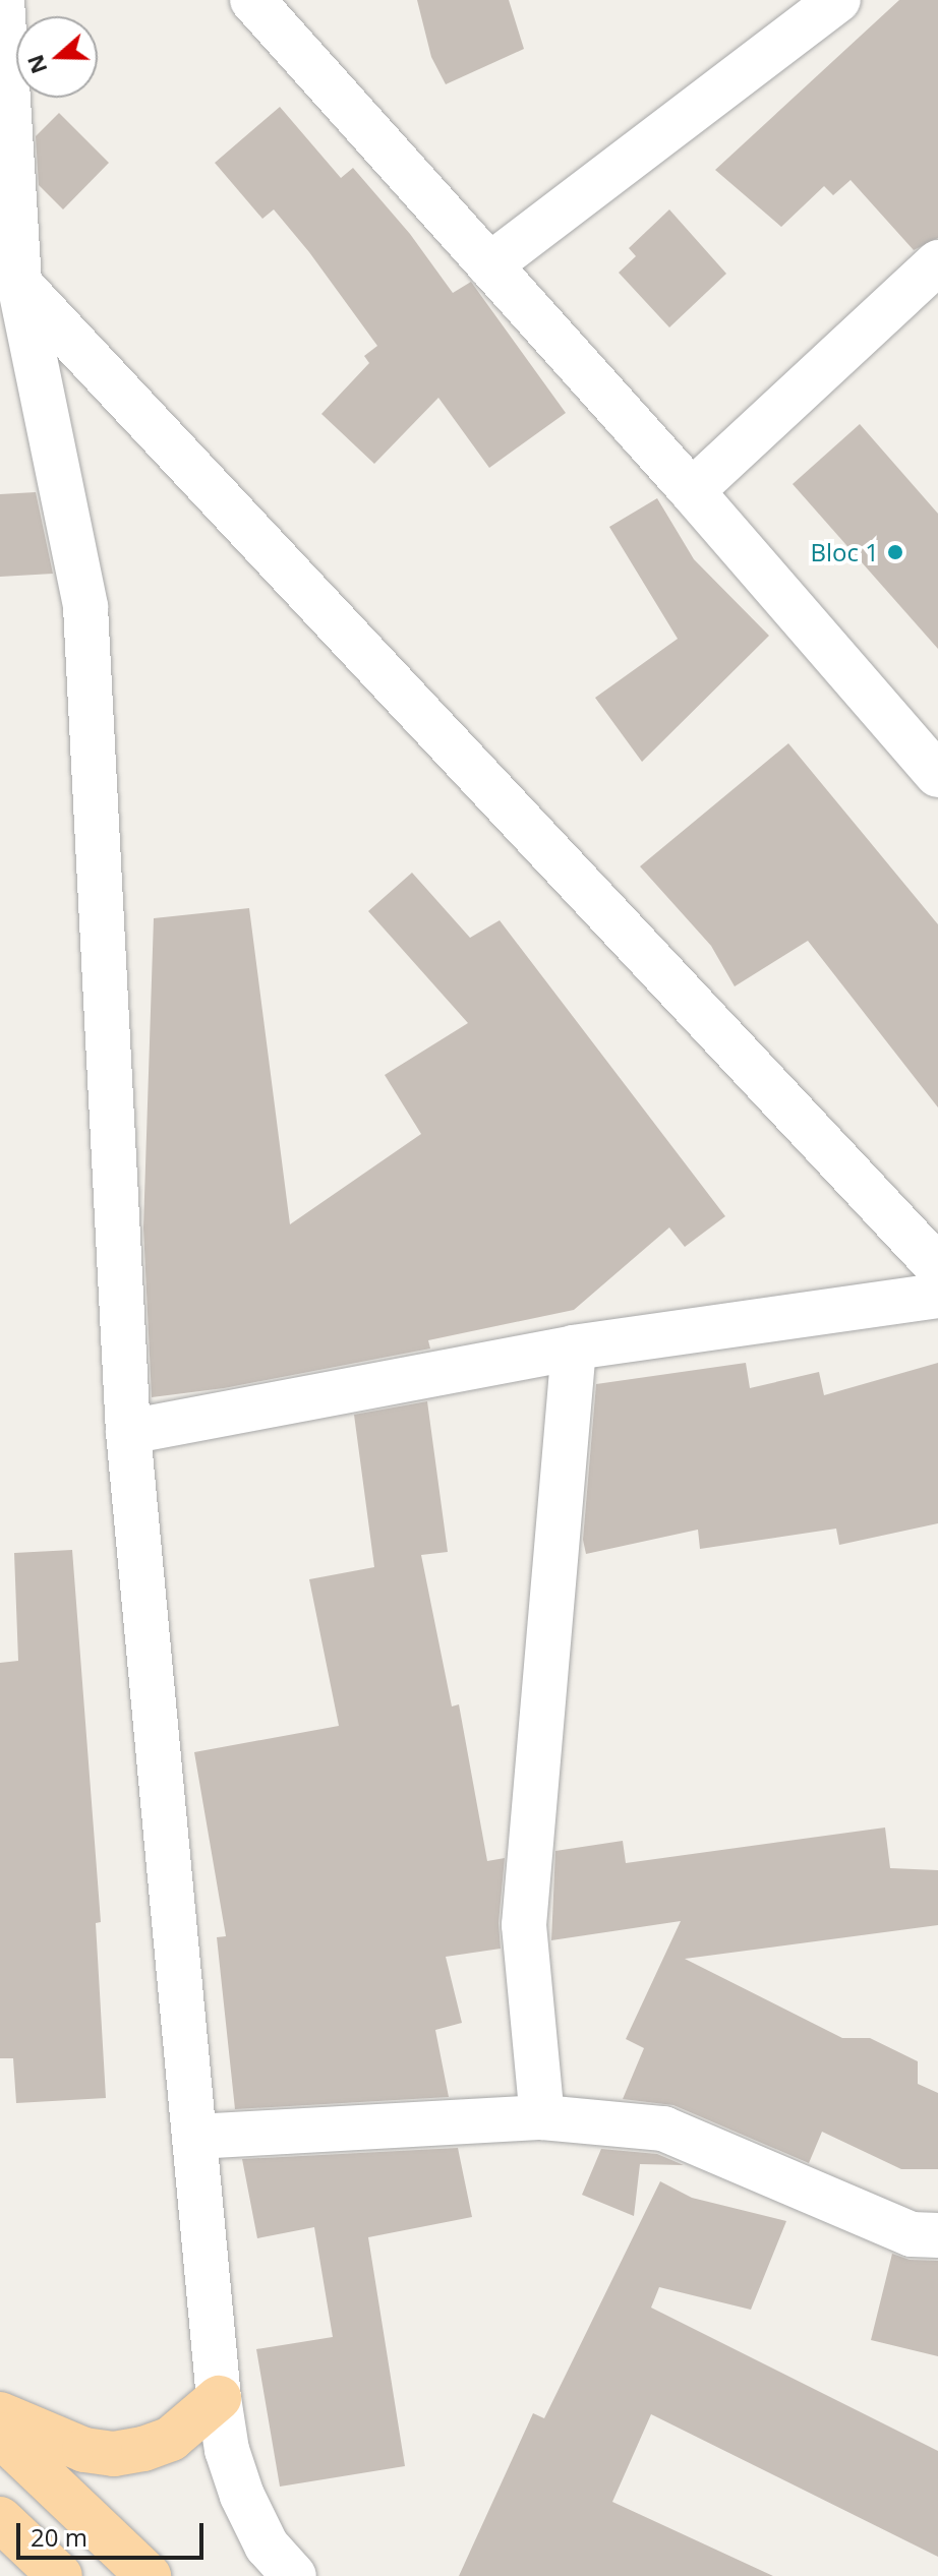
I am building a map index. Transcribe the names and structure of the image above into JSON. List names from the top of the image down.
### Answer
{
  "places": ["Bloc 1"],
  "scale_bar": "20 m",
  "north": "left"
}
